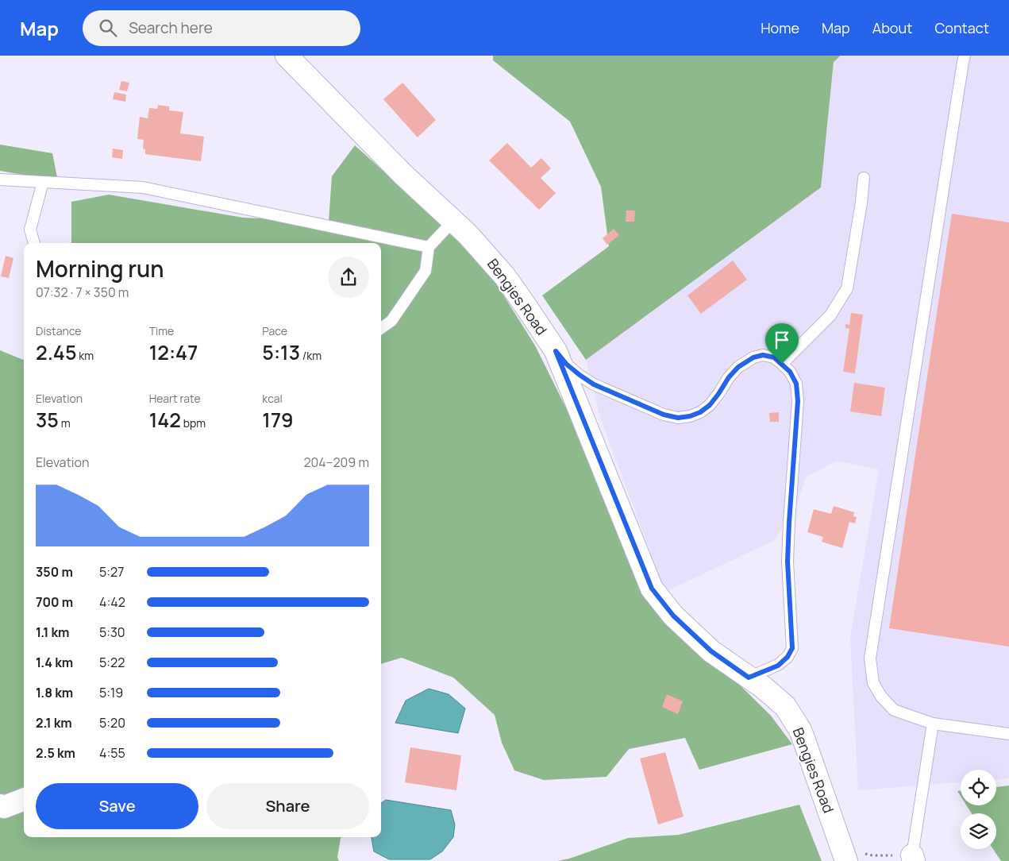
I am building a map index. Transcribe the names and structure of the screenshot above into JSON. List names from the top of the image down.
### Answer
{
  "streets": {
    "street": ["Bengies Road"]
  },
  "page": {
    "header": "Map",
    "search": "Search here",
    "nav": [
      "Home",
      "Map",
      "About",
      "Contact"
    ],
    "heading": ["Morning run", "07:32 · 7 × 350 m"],
    "stats": [
      ["Distance", "2.45 km"],
      ["Time", "12:47"],
      ["Pace", "5:13 /km"],
      ["Elevation", "35 m"],
      ["Heart rate", "142 bpm"],
      ["kcal", "179"]
    ],
    "chart": ["Elevation", "204–209 m"],
    "list": [
      {
        "name": "350 m",
        "note": "5:27"
      },
      {
        "name": "700 m",
        "note": "4:42"
      },
      {
        "name": "1.1 km",
        "note": "5:30"
      },
      {
        "name": "1.4 km",
        "note": "5:22"
      },
      {
        "name": "1.8 km",
        "note": "5:19"
      },
      {
        "name": "2.1 km",
        "note": "5:20"
      },
      {
        "name": "2.5 km",
        "note": "4:55"
      }
    ],
    "buttons": ["Save", "Share"]
  }
}
